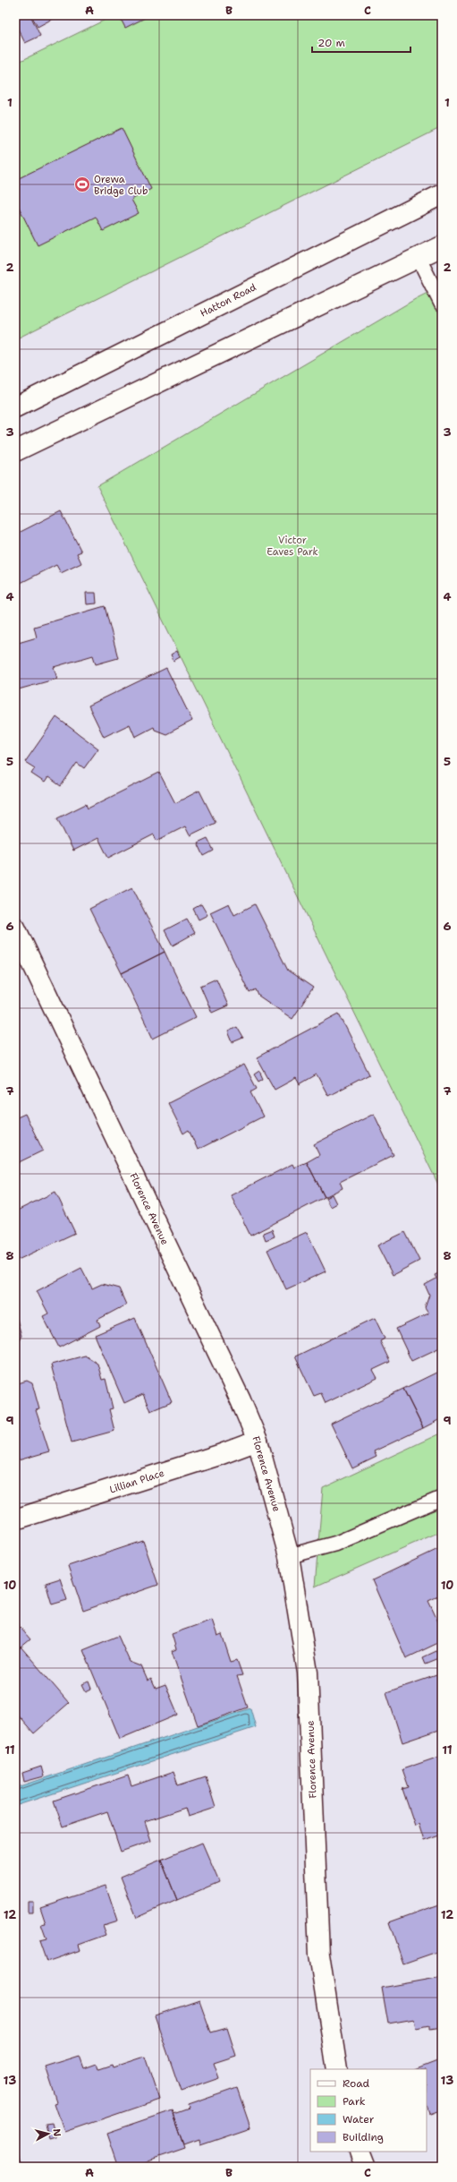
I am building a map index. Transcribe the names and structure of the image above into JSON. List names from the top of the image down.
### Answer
{
  "streets": {
    "street": ["Hatton Road", "Florence Avenue", "Lillian Place"]
  },
  "crossings": [
    ["Florence Avenue", "Lillian Place"]
  ],
  "parks": ["Victor Eaves Park"],
  "places": {
    "sports": ["Orewa Bridge Club"]
  },
  "legend": [
    "Road",
    "Park",
    "Water",
    "Building"
  ],
  "scale_bar": "20 m",
  "north": "right",
  "grid": {
    "columns": ["A", "B", "C"],
    "rows": [
      "1",
      "2",
      "3",
      "4",
      "5",
      "6",
      "7",
      "8",
      "9",
      "10",
      "11",
      "12",
      "13"
    ]
  }
}
